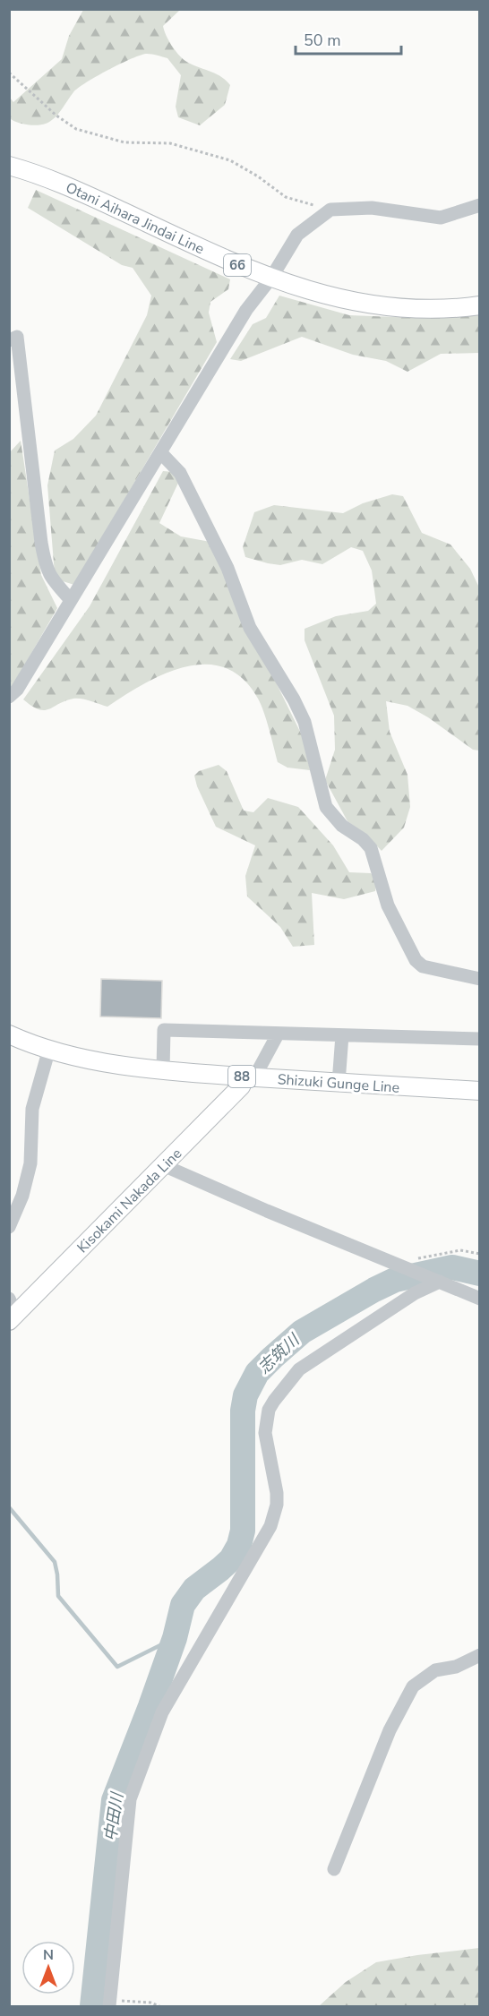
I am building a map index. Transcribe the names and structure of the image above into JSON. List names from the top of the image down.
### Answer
{
  "streets": {
    "main road": [
      "Otani Aihara Jindai Line",
      "66",
      "88",
      "Shizuki Gunge Line",
      "Kisokami Nakada Line"
    ]
  },
  "crossings": [
    ["Shizuki Gunge Line", "Kisokami Nakada Line"]
  ],
  "water": ["志筑川", "中田川"],
  "scale_bar": "50 m",
  "north": "top"
}
